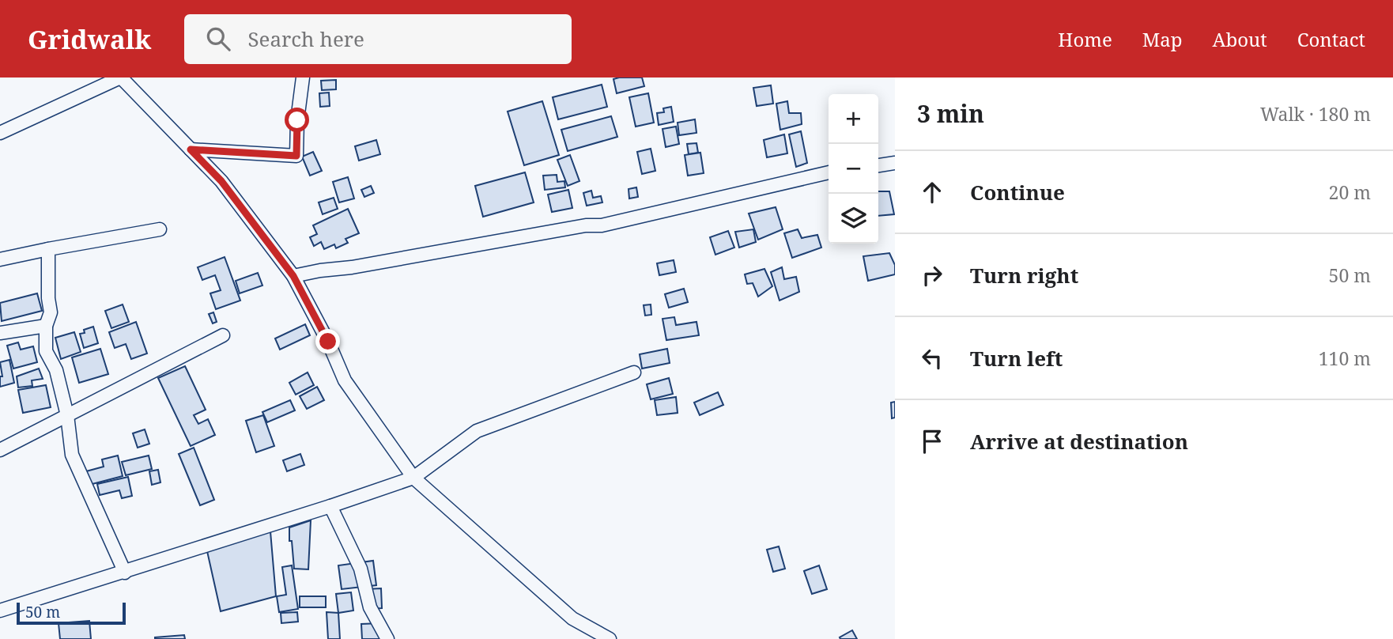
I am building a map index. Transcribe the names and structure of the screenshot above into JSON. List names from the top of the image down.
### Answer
{
  "scale_bar": "50 m",
  "page": {
    "header": "Gridwalk",
    "search": "Search here",
    "nav": [
      "Home",
      "Map",
      "About",
      "Contact"
    ],
    "heading": ["3 min", "Walk · 180 m"],
    "map_buttons": ["+", "−"],
    "list": [
      ["Continue", "20 m"],
      ["Turn right", "50 m"],
      ["Turn left", "110 m"],
      "Arrive at destination"
    ],
    "scale": "50 m"
  }
}
